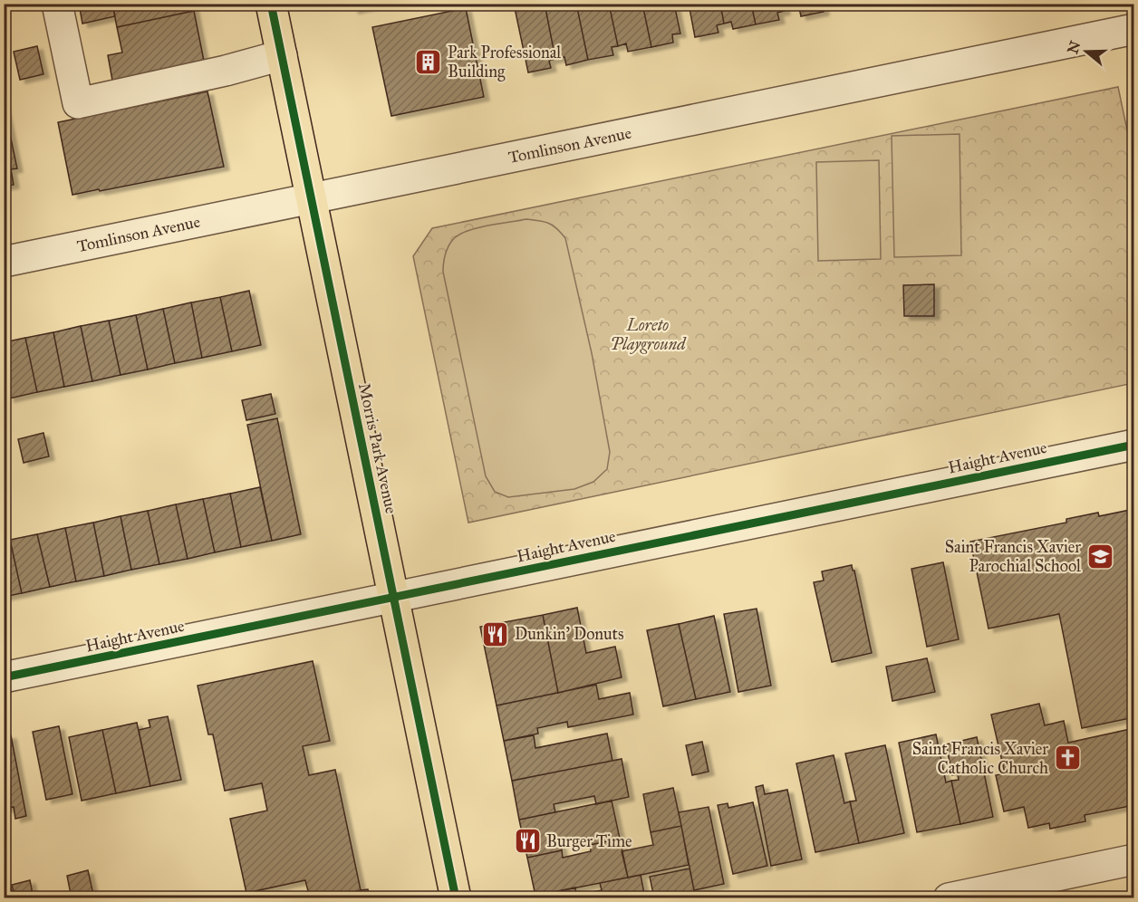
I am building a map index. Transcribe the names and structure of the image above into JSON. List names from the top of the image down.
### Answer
{
  "streets": {
    "main road": ["Morris Park Avenue"],
    "street": ["Tomlinson Avenue", "Haight Avenue"]
  },
  "crossings": [
    ["Tomlinson Avenue", "Morris Park Avenue"],
    ["Morris Park Avenue", "Haight Avenue"]
  ],
  "parks": ["Loreto Playground"],
  "places": {
    "building": ["Park Professional Building"],
    "school or university": ["Saint Francis Xavier Parochial School"],
    "restaurant": ["Dunkin' Donuts", "Burger Time"],
    "church": ["Saint Francis Xavier Catholic Church"]
  },
  "north": "left"
}
